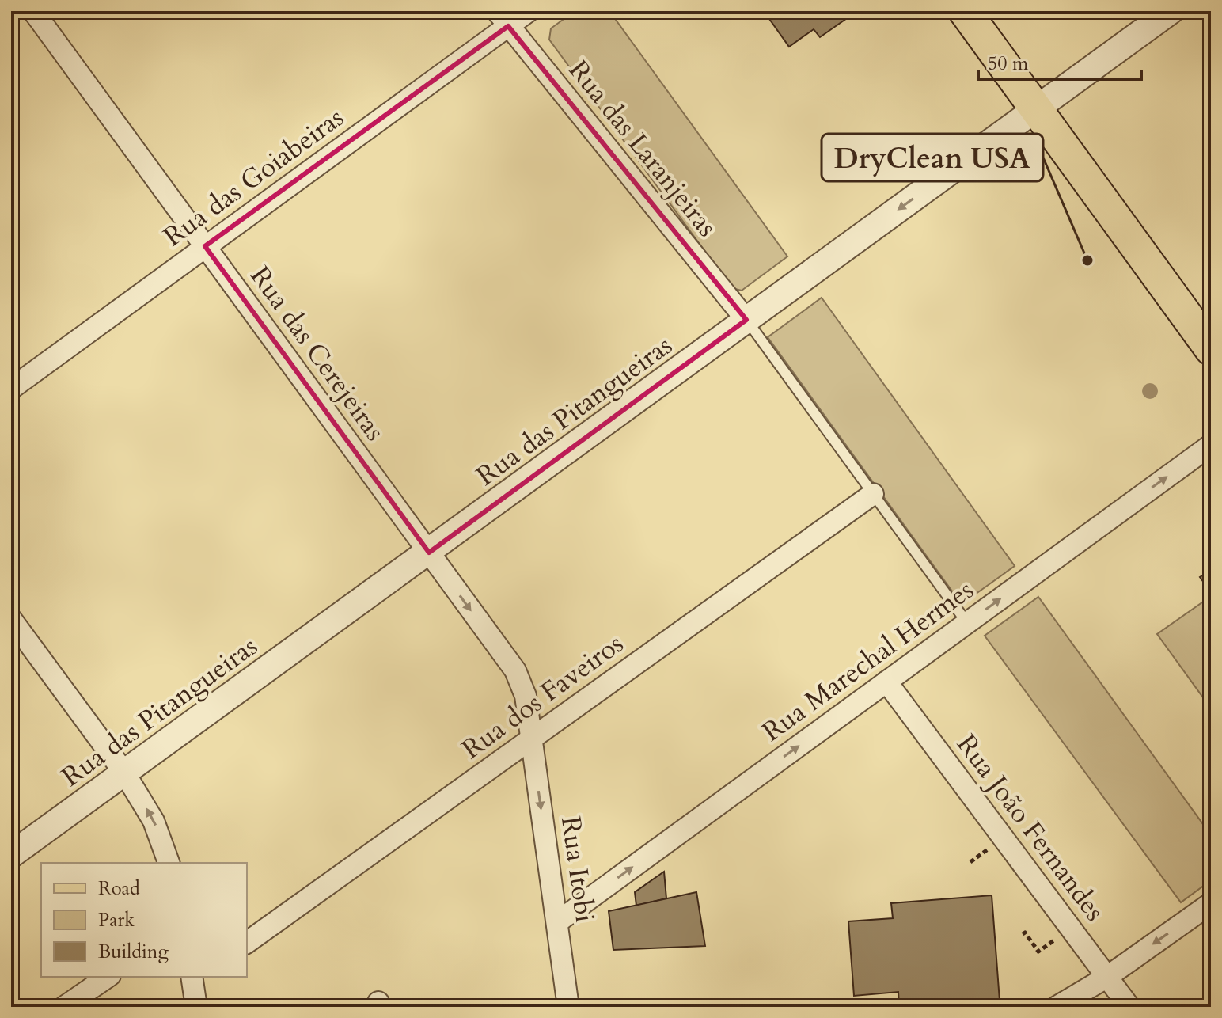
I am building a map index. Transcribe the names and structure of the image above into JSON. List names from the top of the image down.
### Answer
{
  "streets": {
    "street": [
      "Rua das Laranjeiras",
      "Rua das Goiabeiras",
      "Rua das Cerejeiras",
      "Rua das Pitangueiras",
      "Rua Marechal Hermes",
      "Rua dos Faveiros",
      "Rua João Fernandes",
      "Rua Itobi"
    ]
  },
  "crossings": [
    ["Rua das Laranjeiras", "Rua das Goiabeiras"],
    ["Rua das Laranjeiras", "Rua das Pitangueiras"],
    ["Rua das Goiabeiras", "Rua das Cerejeiras"],
    ["Rua das Cerejeiras", "Rua das Pitangueiras"],
    ["Rua das Cerejeiras", "Rua dos Faveiros"],
    ["Rua das Cerejeiras", "Rua Itobi"],
    ["Rua Marechal Hermes", "Rua João Fernandes"],
    ["Rua Marechal Hermes", "Rua Itobi"],
    ["Rua dos Faveiros", "Rua Itobi"]
  ],
  "one_way": ["Rua Marechal Hermes", "Rua Itobi"],
  "places": ["DryClean USA"],
  "legend": ["Road", "Park", "Building"],
  "scale_bar": "50 m"
}
